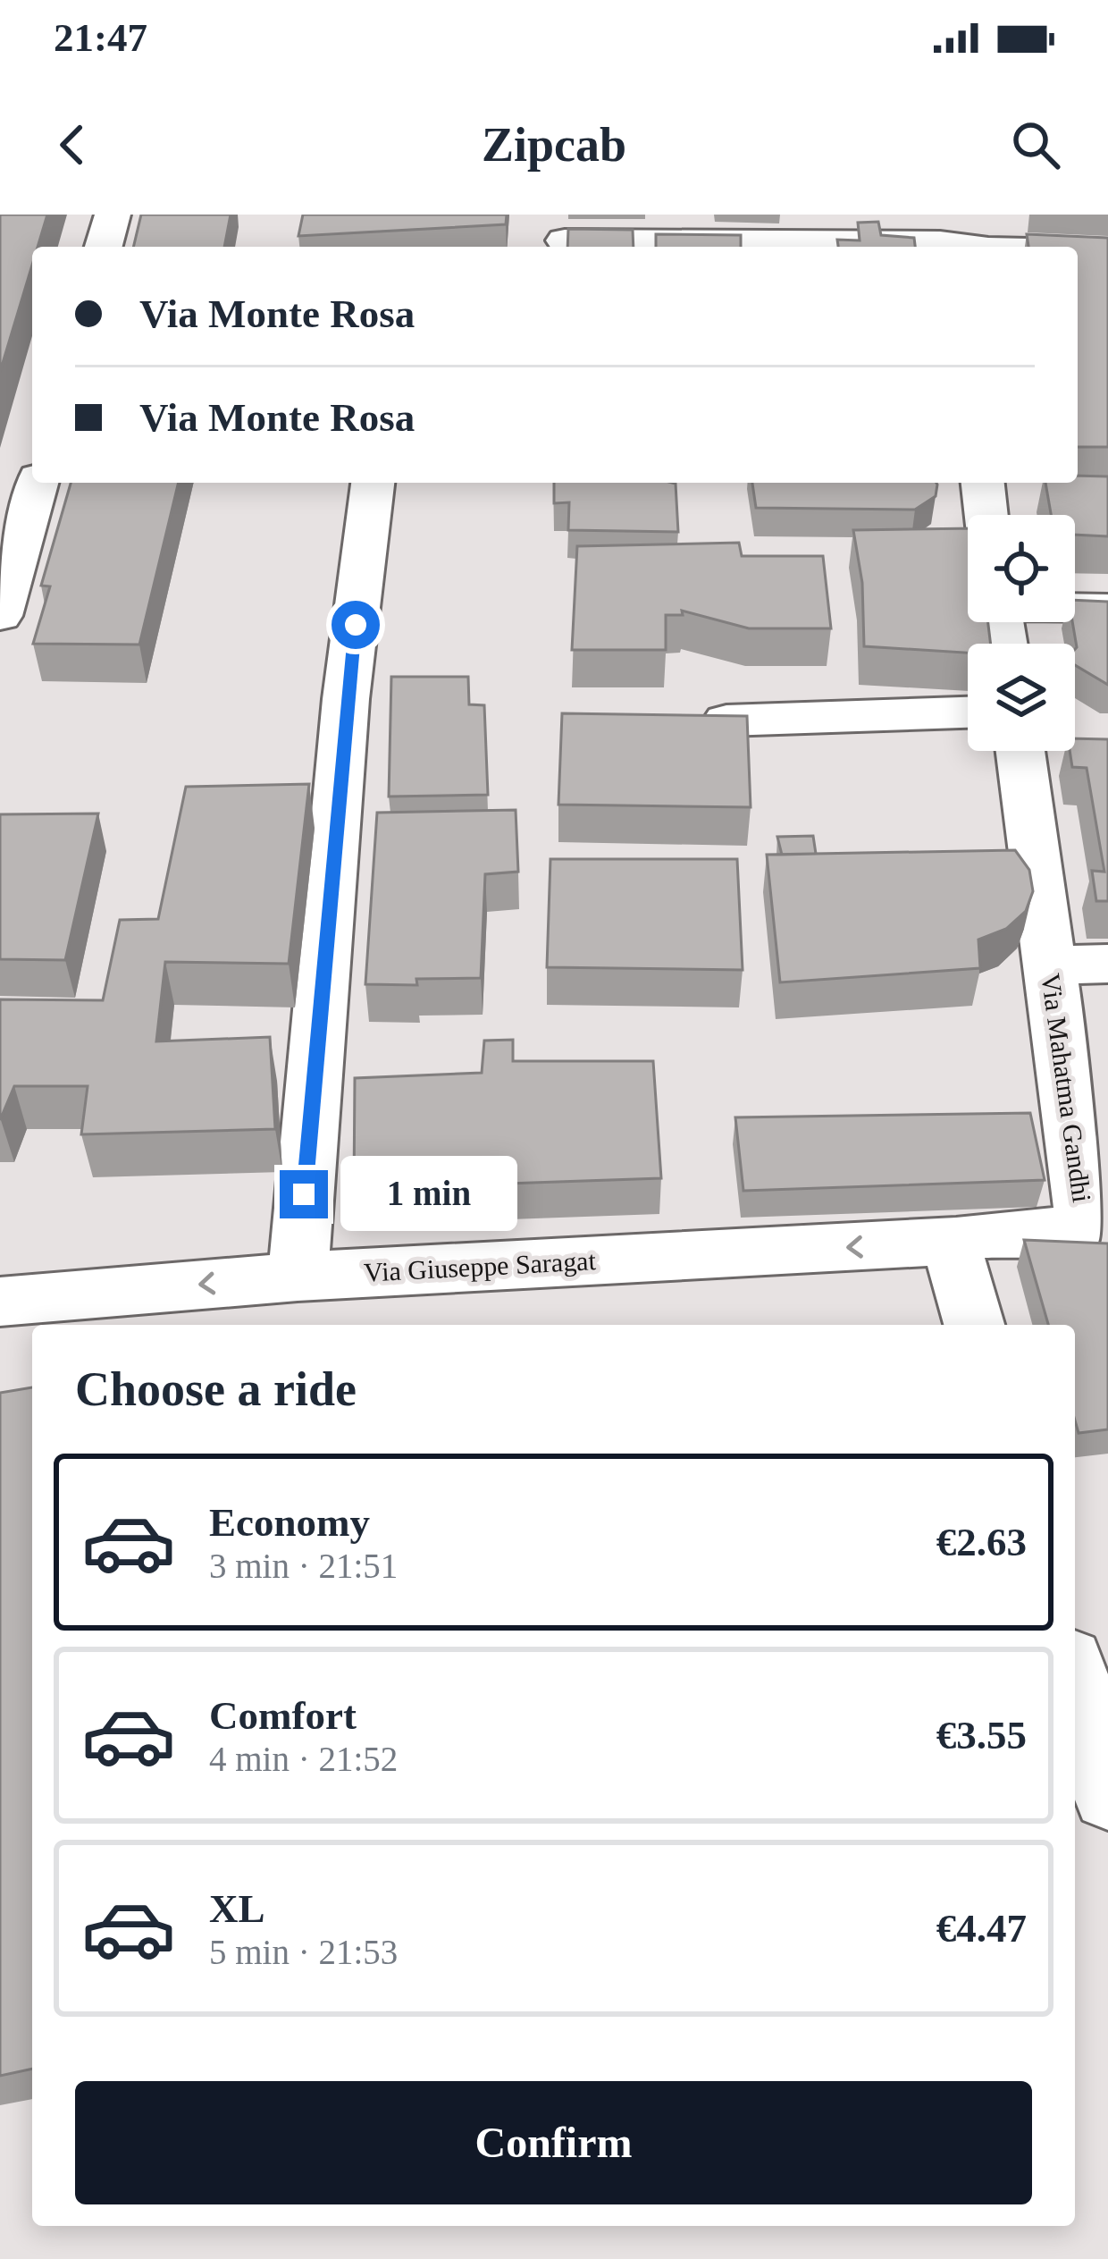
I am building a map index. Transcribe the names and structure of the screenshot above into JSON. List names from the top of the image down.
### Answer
{
  "streets": {
    "street": ["Via Mahatma Gandhi", "Via Giuseppe Saragat"]
  },
  "crossings": [
    ["Via Mahatma Gandhi", "Via Giuseppe Saragat"]
  ],
  "one_way": ["Via Giuseppe Saragat"],
  "page": {
    "status": "21:47",
    "header": "Zipcab",
    "banner": ["Via Monte Rosa", "Via Monte Rosa"],
    "bubble": "1 min",
    "heading": "Choose a ride",
    "list": [
      {
        "name": "Economy",
        "note": "3 min · 21:51",
        "value": "€2.63"
      },
      {
        "name": "Comfort",
        "note": "4 min · 21:52",
        "value": "€3.55"
      },
      {
        "name": "XL",
        "note": "5 min · 21:53",
        "value": "€4.47"
      }
    ],
    "buttons": "Confirm"
  }
}
